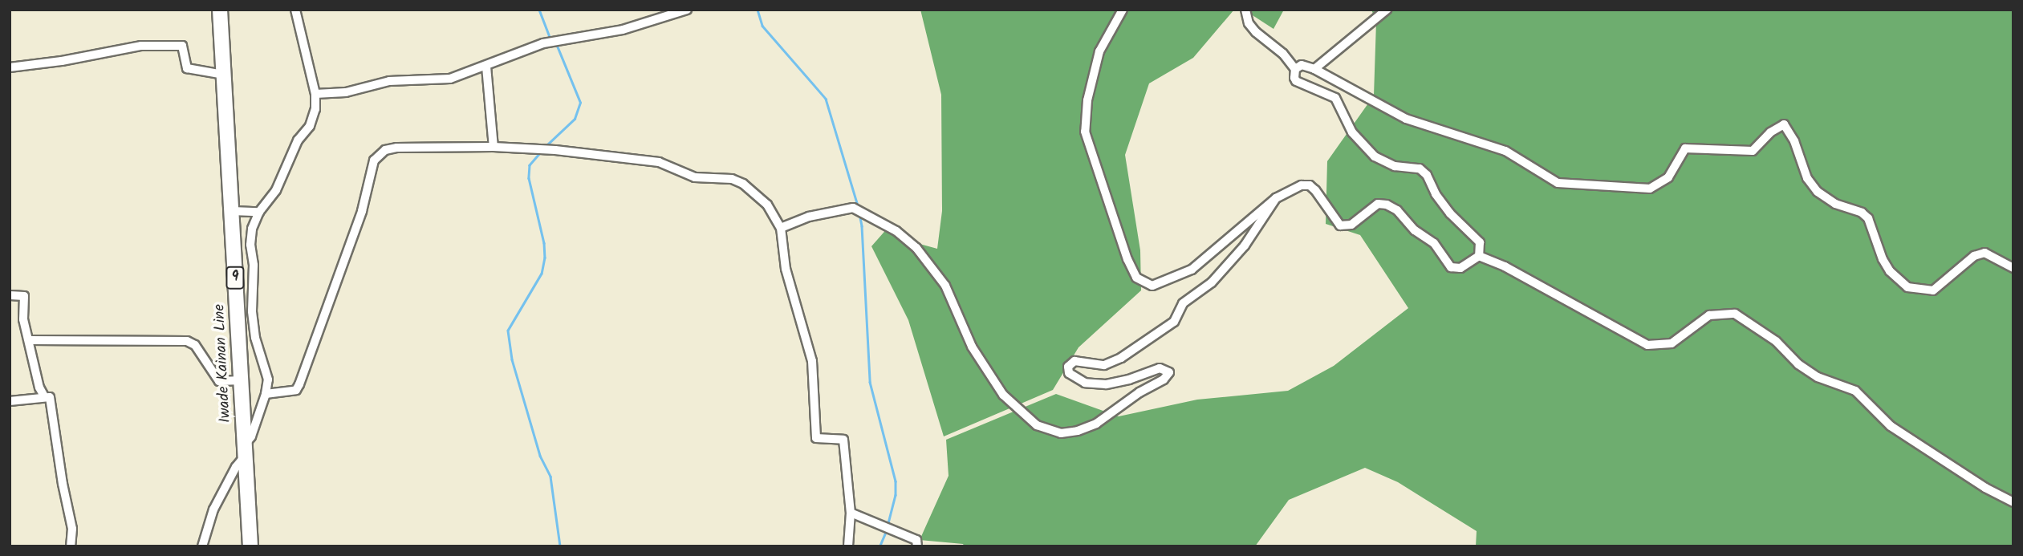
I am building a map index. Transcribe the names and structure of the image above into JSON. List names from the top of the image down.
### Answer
{
  "streets": {
    "main road": ["9", "Iwade Kainan Line"]
  }
}
